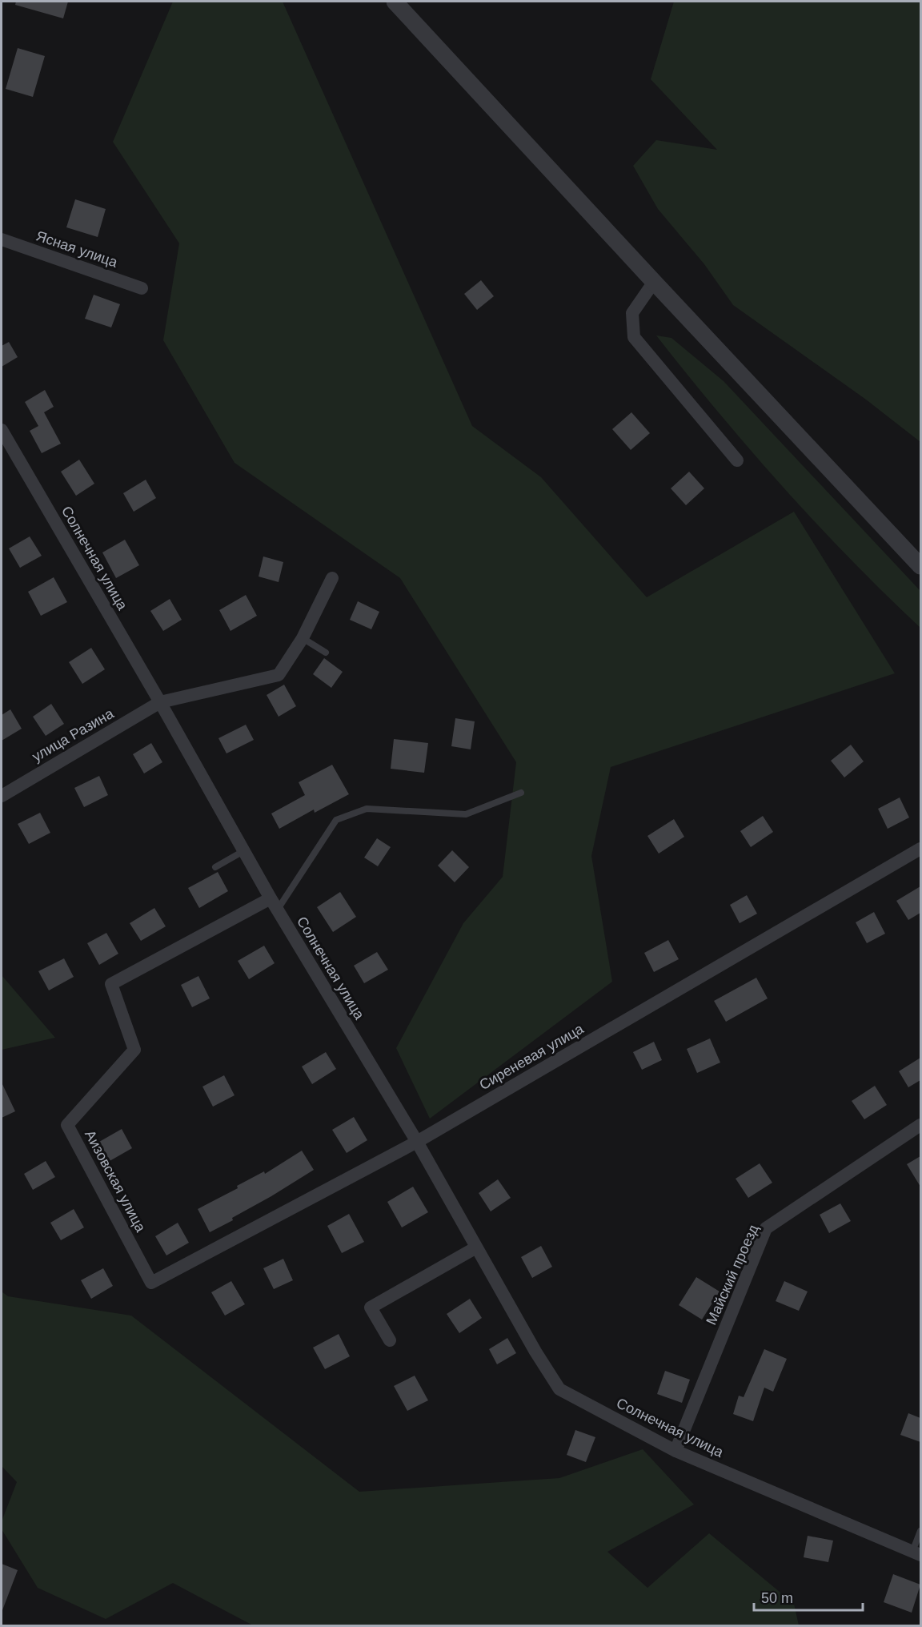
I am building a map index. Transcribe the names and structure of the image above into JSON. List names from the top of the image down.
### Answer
{
  "streets": {
    "street": [
      "Ясная улица",
      "Солнечная улица",
      "улица Разина",
      "Сиреневая улица",
      "Аизовская улица",
      "Майский проезд"
    ]
  },
  "crossings": [
    ["Солнечная улица", "улица Разина"],
    ["Солнечная улица", "Сиреневая улица"],
    ["Солнечная улица", "Аизовская улица"],
    ["Солнечная улица", "Майский проезд"],
    ["Сиреневая улица", "Аизовская улица"]
  ],
  "scale_bar": "50 m"
}
